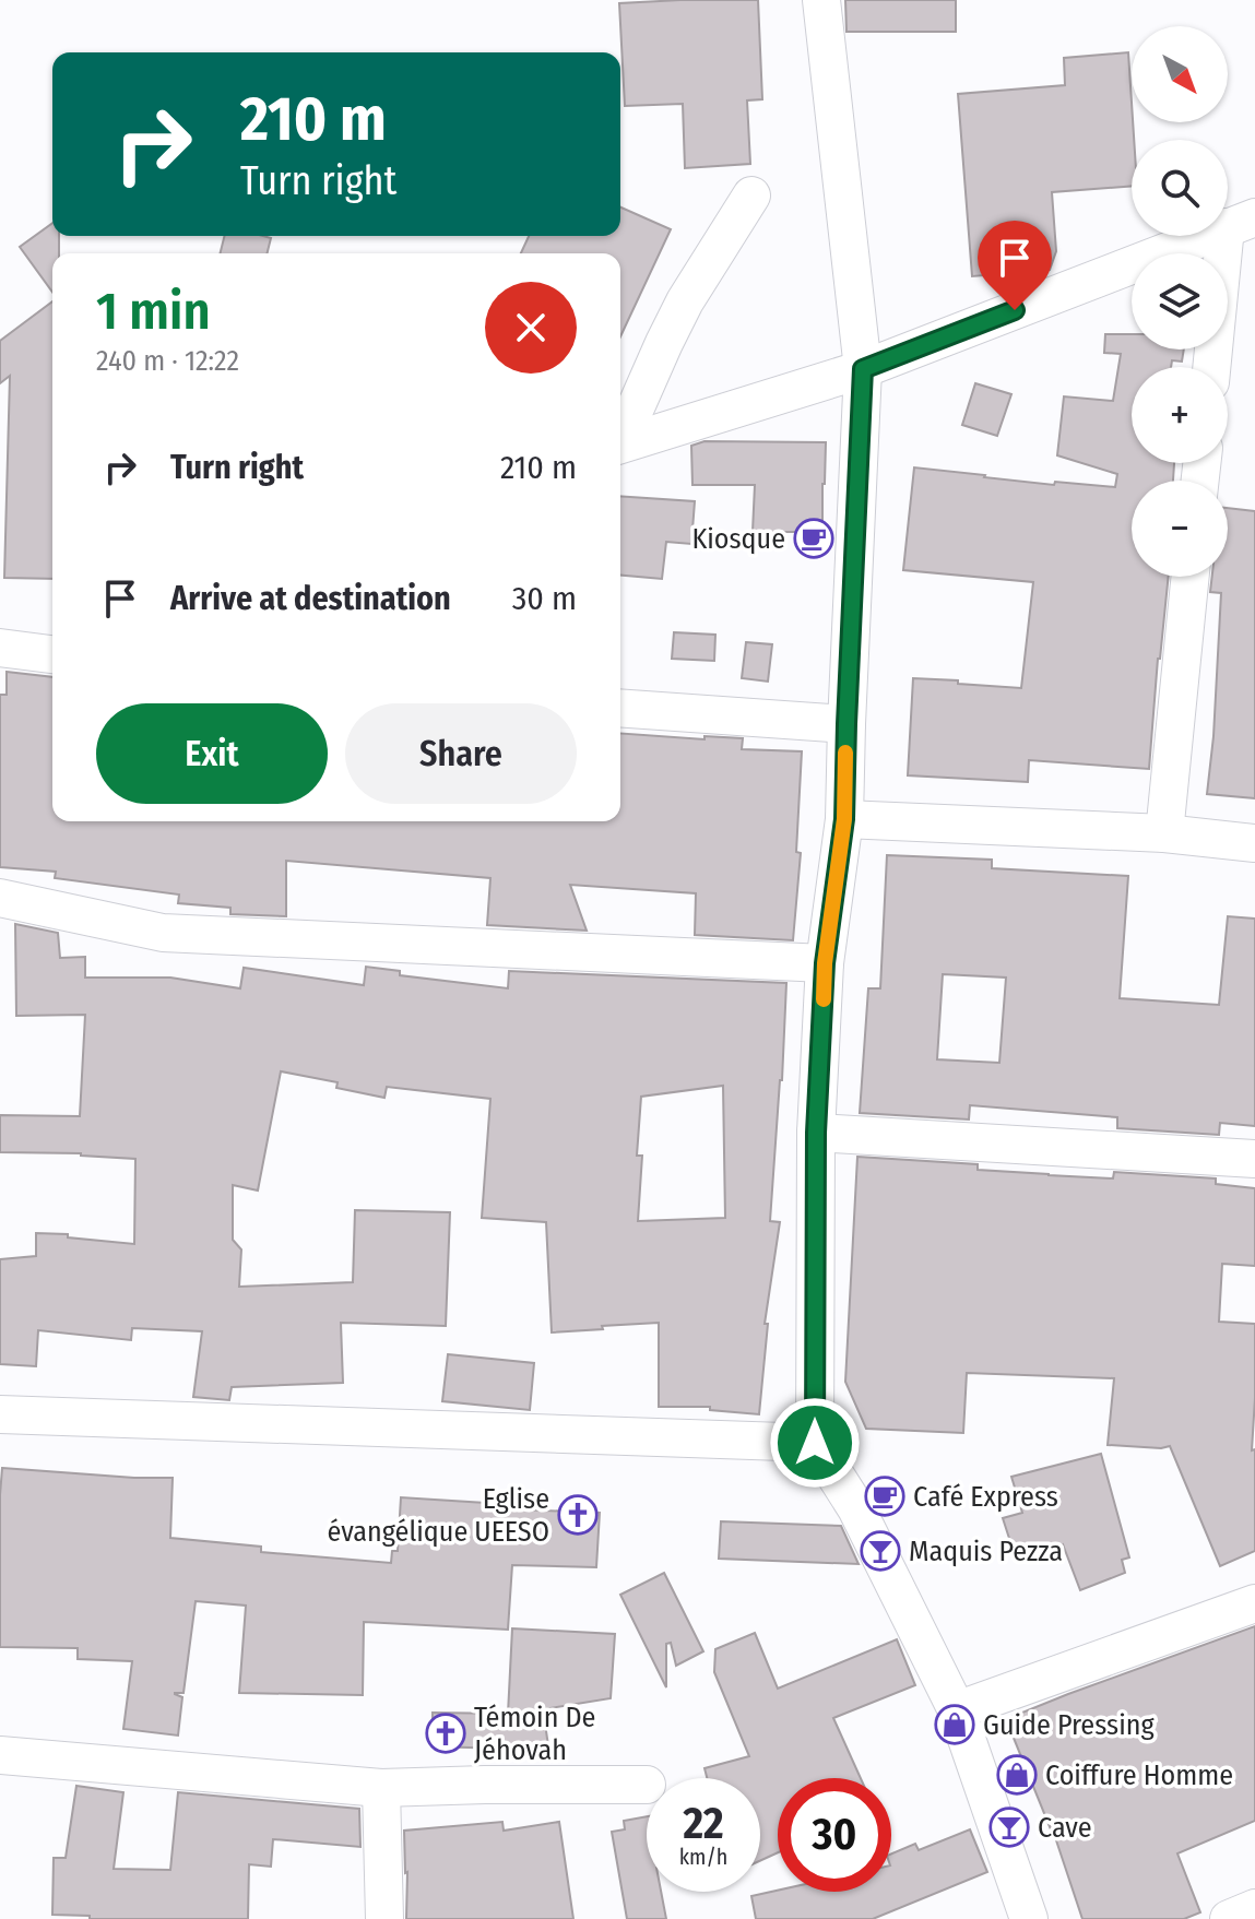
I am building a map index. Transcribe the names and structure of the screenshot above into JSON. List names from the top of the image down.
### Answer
{
  "places": {
    "cafe": ["Kiosque", "Café Express"],
    "church": ["Eglise évangélique UEESO", "Témoin De Jéhovah"],
    "bar": ["Maquis Pezza", "Cave"],
    "shop": ["Guide Pressing", "Coiffure Homme"]
  },
  "north": "bottom right",
  "page": {
    "map_buttons": ["+", "−"],
    "turn": ["210 m", "Turn right"],
    "heading": ["1 min", "240 m · 12:22"],
    "list": [
      {
        "name": "Turn right",
        "value": "210 m"
      },
      {
        "name": "Arrive at destination",
        "value": "30 m"
      }
    ],
    "buttons": ["Exit", "Share"],
    "speed": "22 km/h",
    "limit": "30"
  }
}
